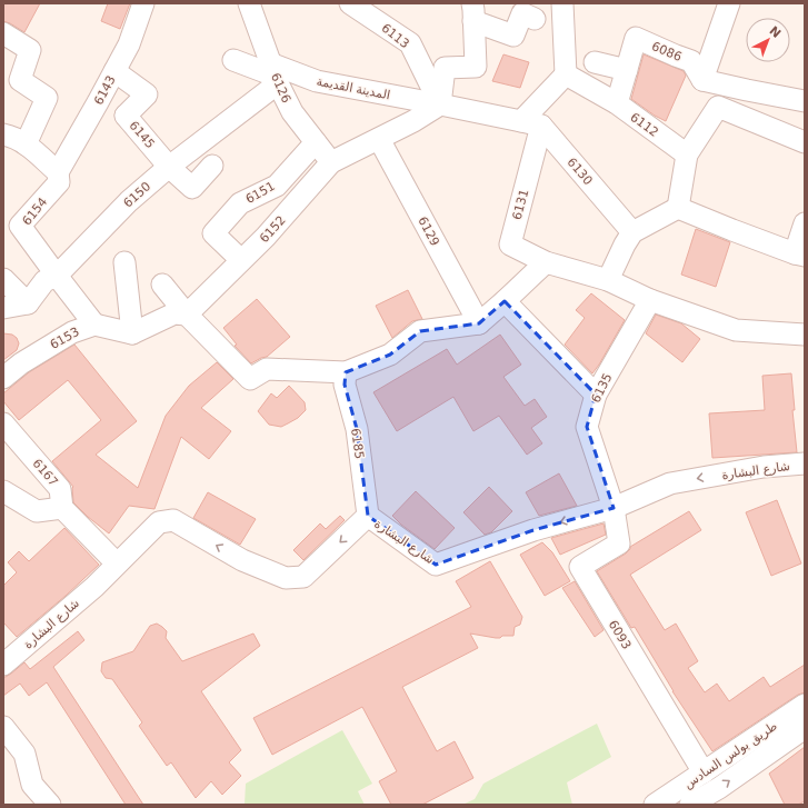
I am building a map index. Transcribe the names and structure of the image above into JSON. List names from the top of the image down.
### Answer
{
  "streets": {
    "street": [
      "6113",
      "6086",
      "6126",
      "المدينة القديمة",
      "6143",
      "6112",
      "6145",
      "6130",
      "6151",
      "6150",
      "6131",
      "6154",
      "6152",
      "6129",
      "6153",
      "6135",
      "6185",
      "شارع البشارة",
      "6167",
      "6093",
      "طريق بولس السادس"
    ]
  },
  "crossings": [
    ["6113", "المدينة القديمة"],
    ["6113", "6152"],
    ["6086", "6112"],
    ["6126", "المدينة القديمة"],
    ["6126", "6151"],
    ["6126", "6150"],
    ["6126", "6152"],
    ["المدينة القديمة", "6150"],
    ["المدينة القديمة", "6152"],
    ["6143", "6145"],
    ["6143", "6154"],
    ["6145", "6150"],
    ["6130", "6131"],
    ["6151", "6152"],
    ["6150", "6154"],
    ["6154", "6153"],
    ["6152", "6129"],
    ["6135", "شارع البشارة"],
    ["6135", "6093"],
    ["6185", "شارع البشارة"],
    ["شارع البشارة", "6093"],
    ["6093", "طريق بولس السادس"]
  ],
  "one_way": ["شارع البشارة"],
  "north": "top right"
}
